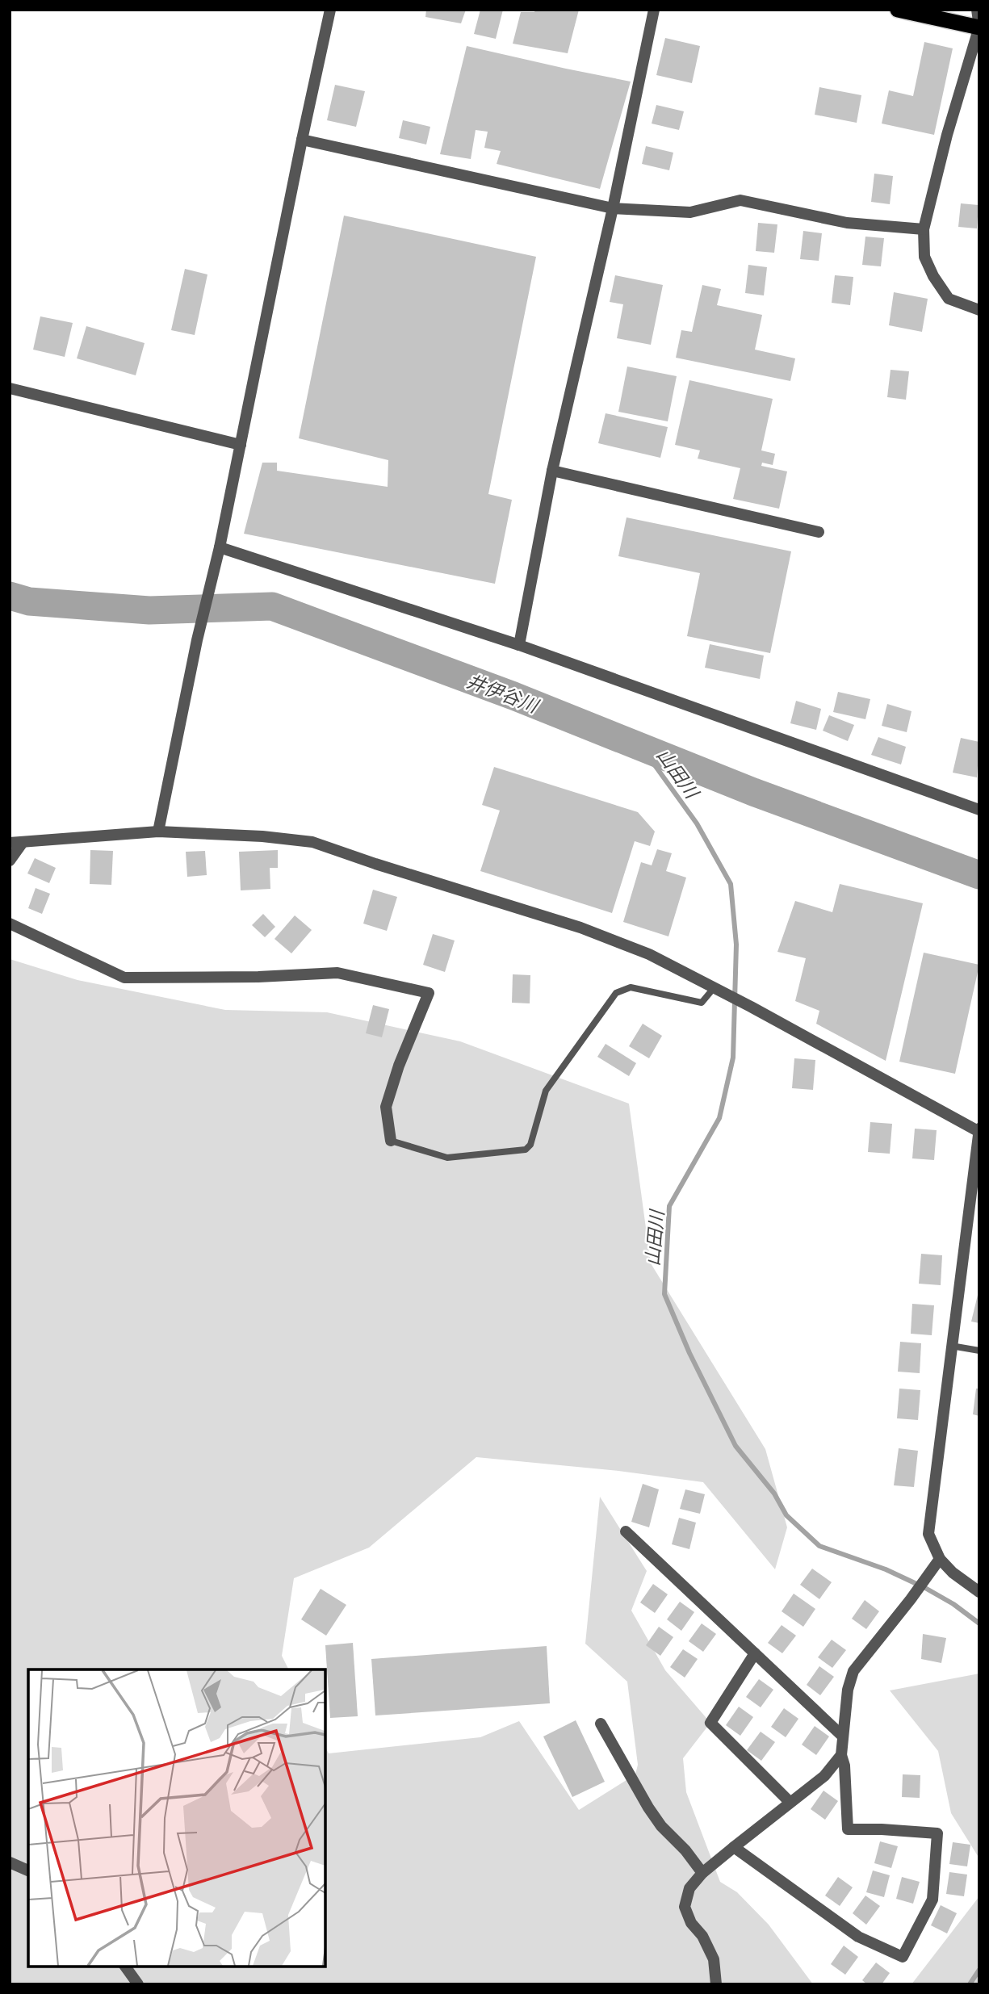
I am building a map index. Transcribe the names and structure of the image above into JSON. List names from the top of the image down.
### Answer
{
  "water": ["井伊谷川", "山田川"]
}
